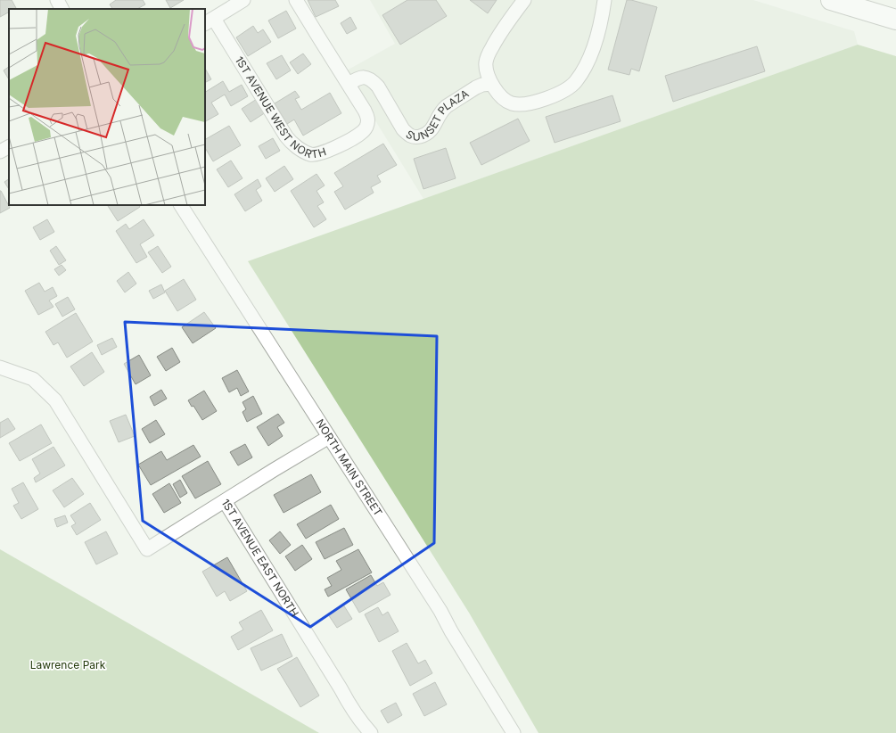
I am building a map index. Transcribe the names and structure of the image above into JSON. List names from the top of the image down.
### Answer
{
  "streets": {
    "street": [
      "1ST AVENUE WEST NORTH",
      "SUNSET PLAZA",
      "NORTH MAIN STREET",
      "1ST AVENUE EAST NORTH"
    ]
  },
  "crossings": [
    ["1ST AVENUE WEST NORTH", "SUNSET PLAZA"]
  ],
  "parks": ["Lawrence Park"]
}
